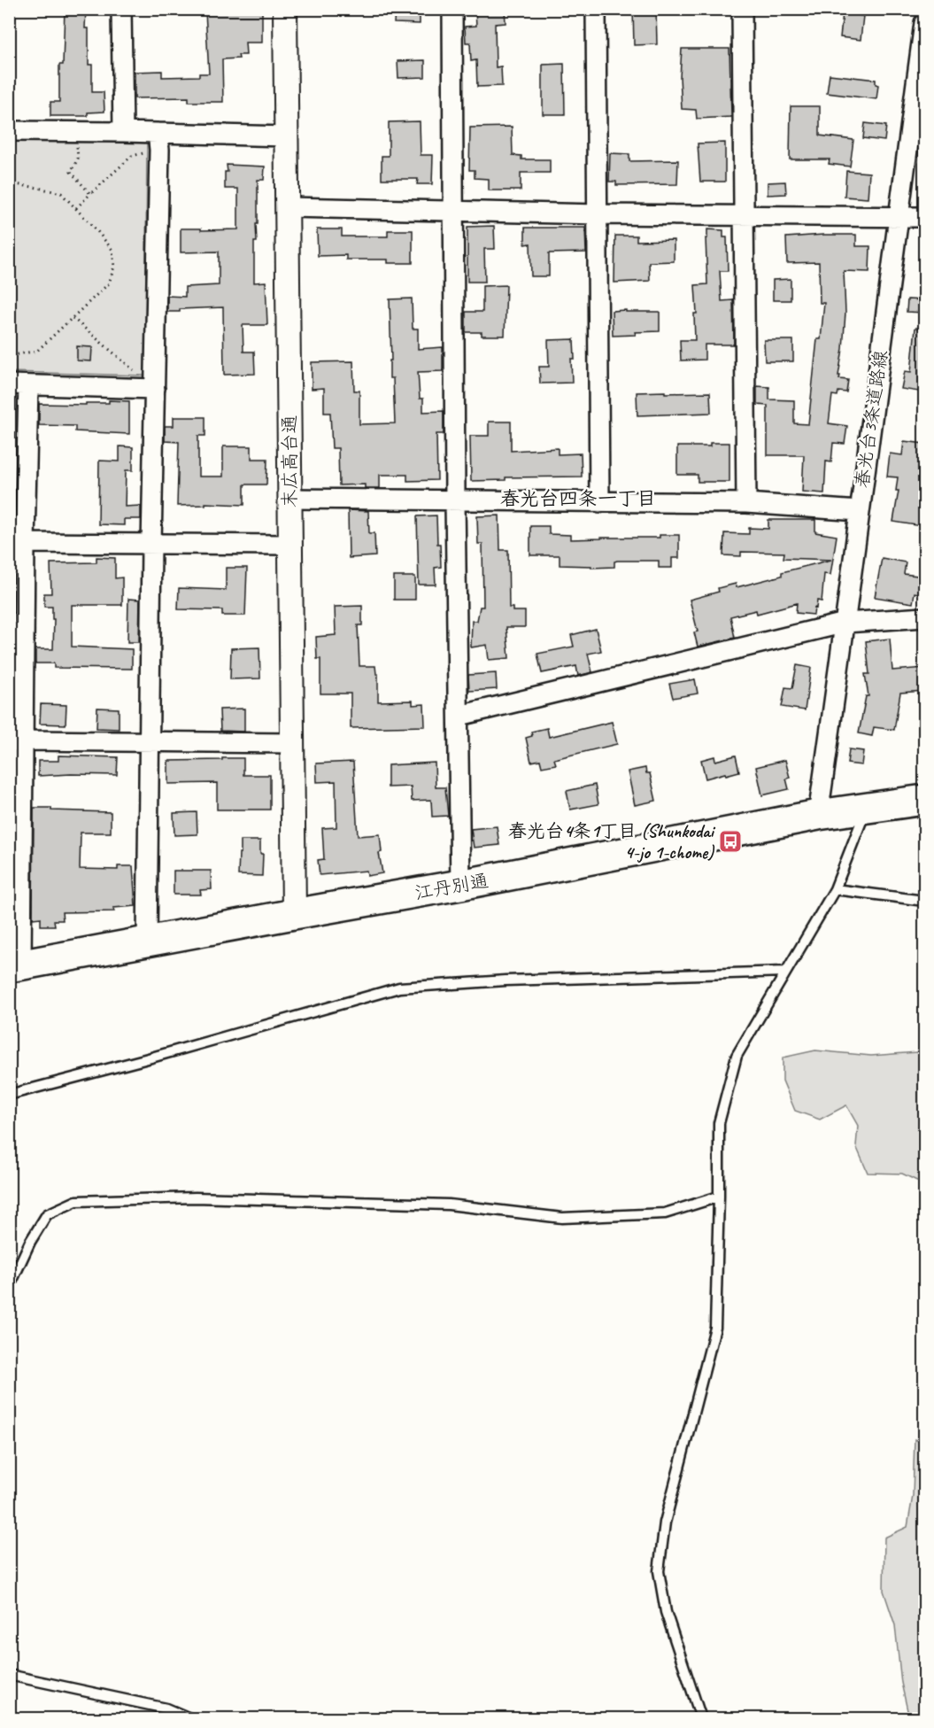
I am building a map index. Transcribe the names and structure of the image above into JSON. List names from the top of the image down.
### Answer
{
  "streets": {
    "main road": ["江丹別通"],
    "street": ["春光台3条道路線", "末広高台通"]
  },
  "crossings": [
    ["春光台3条道路線", "江丹別通"],
    ["末広高台通", "江丹別通"]
  ],
  "districts": ["春光台四条一丁目"],
  "places": {
    "bus stop": ["春光台4条1丁目 (Shunkodai 4-jo 1-chome)"]
  }
}
